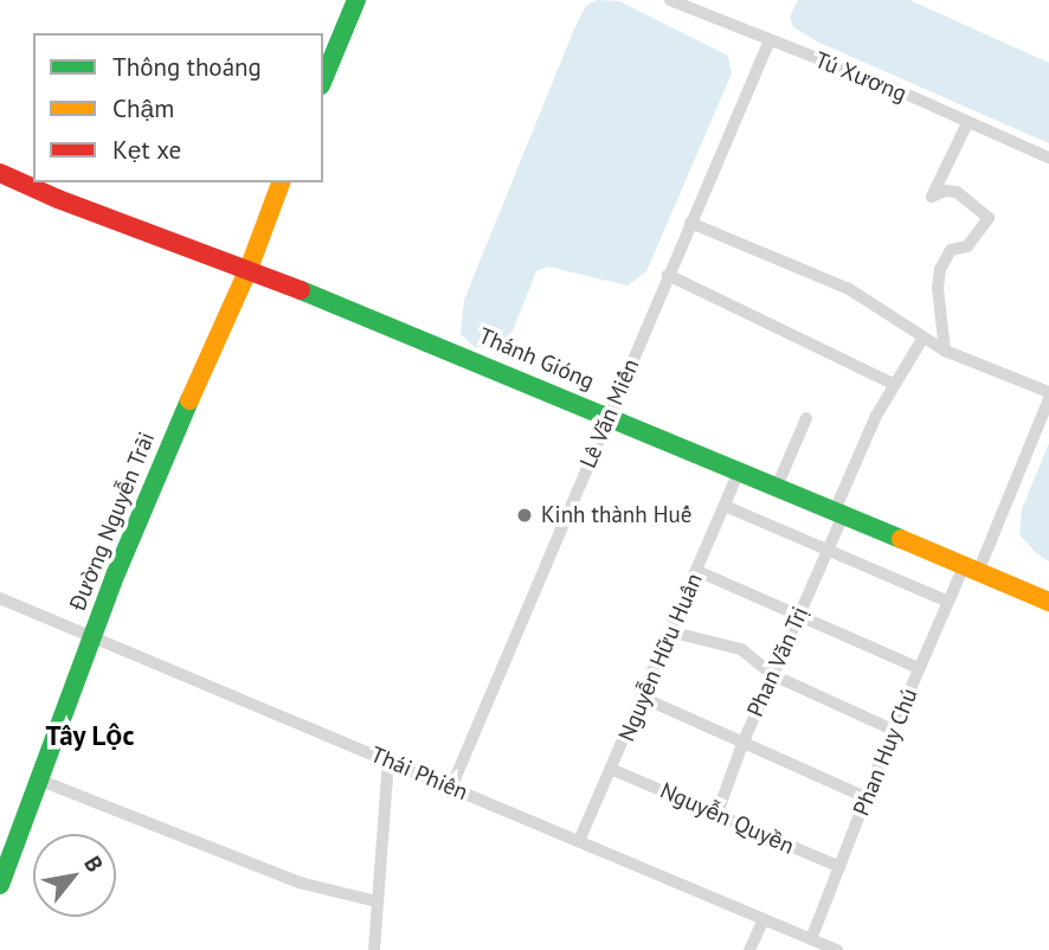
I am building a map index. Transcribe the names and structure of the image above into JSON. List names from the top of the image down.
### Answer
{
  "streets": {
    "street": [
      "Tú Xương",
      "Thánh Gióng",
      "Lê Văn Miến",
      "Đường Nguyễn Trãi",
      "Nguyễn Hữu Huân",
      "Phan Văn Trị",
      "Phan Huy Chú",
      "Thái Phiên",
      "Nguyễn Quyền"
    ]
  },
  "crossings": [
    ["Tú Xương", "Lê Văn Miến"],
    ["Thánh Gióng", "Lê Văn Miến"],
    ["Thánh Gióng", "Đường Nguyễn Trãi"],
    ["Thánh Gióng", "Nguyễn Hữu Huân"],
    ["Thánh Gióng", "Phan Văn Trị"],
    ["Thánh Gióng", "Phan Huy Chú"],
    ["Lê Văn Miến", "Thái Phiên"],
    ["Đường Nguyễn Trãi", "Thái Phiên"],
    ["Nguyễn Hữu Huân", "Thái Phiên"],
    ["Nguyễn Hữu Huân", "Nguyễn Quyền"],
    ["Phan Văn Trị", "Nguyễn Quyền"],
    ["Phan Huy Chú", "Thái Phiên"],
    ["Phan Huy Chú", "Nguyễn Quyền"]
  ],
  "districts": ["Tây Lộc"],
  "places": ["Kinh thành Huế"],
  "legend": ["Thông thoáng", "Chậm", "Kẹt xe"],
  "north": "top right"
}
